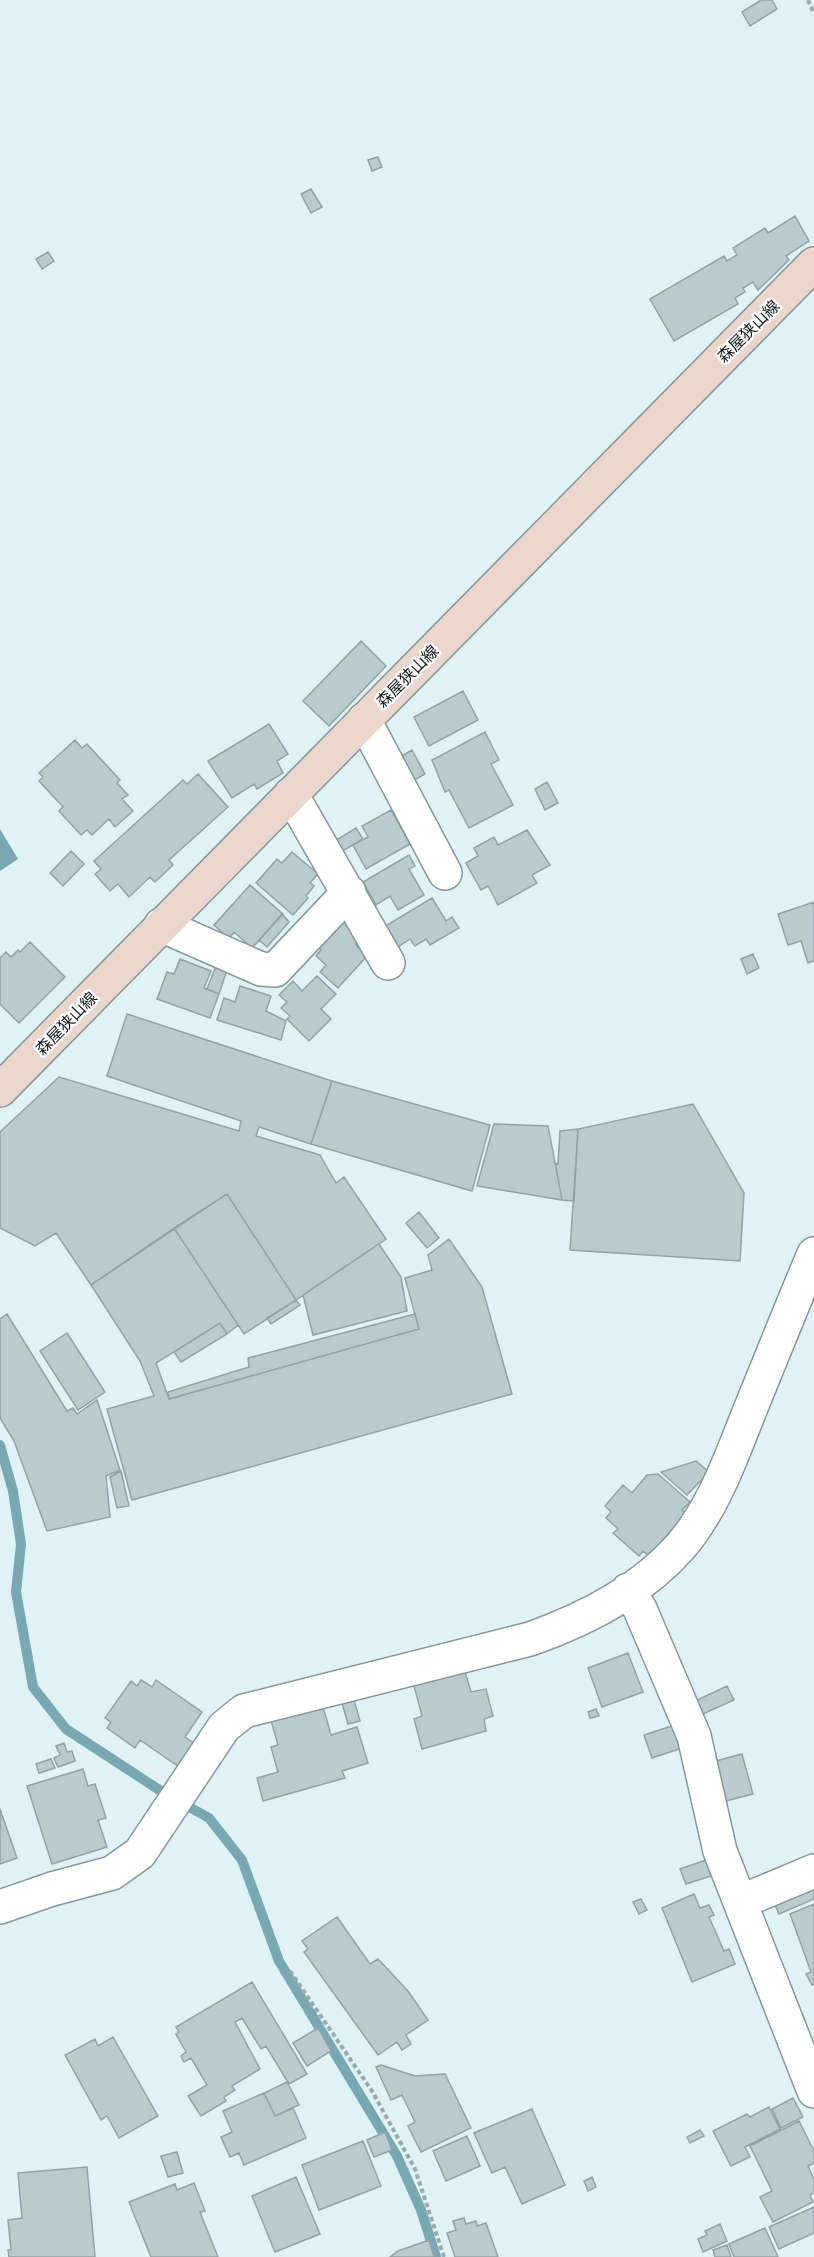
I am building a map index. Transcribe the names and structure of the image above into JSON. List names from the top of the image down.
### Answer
{
  "streets": {
    "main road": ["森屋狭山線"]
  }
}
